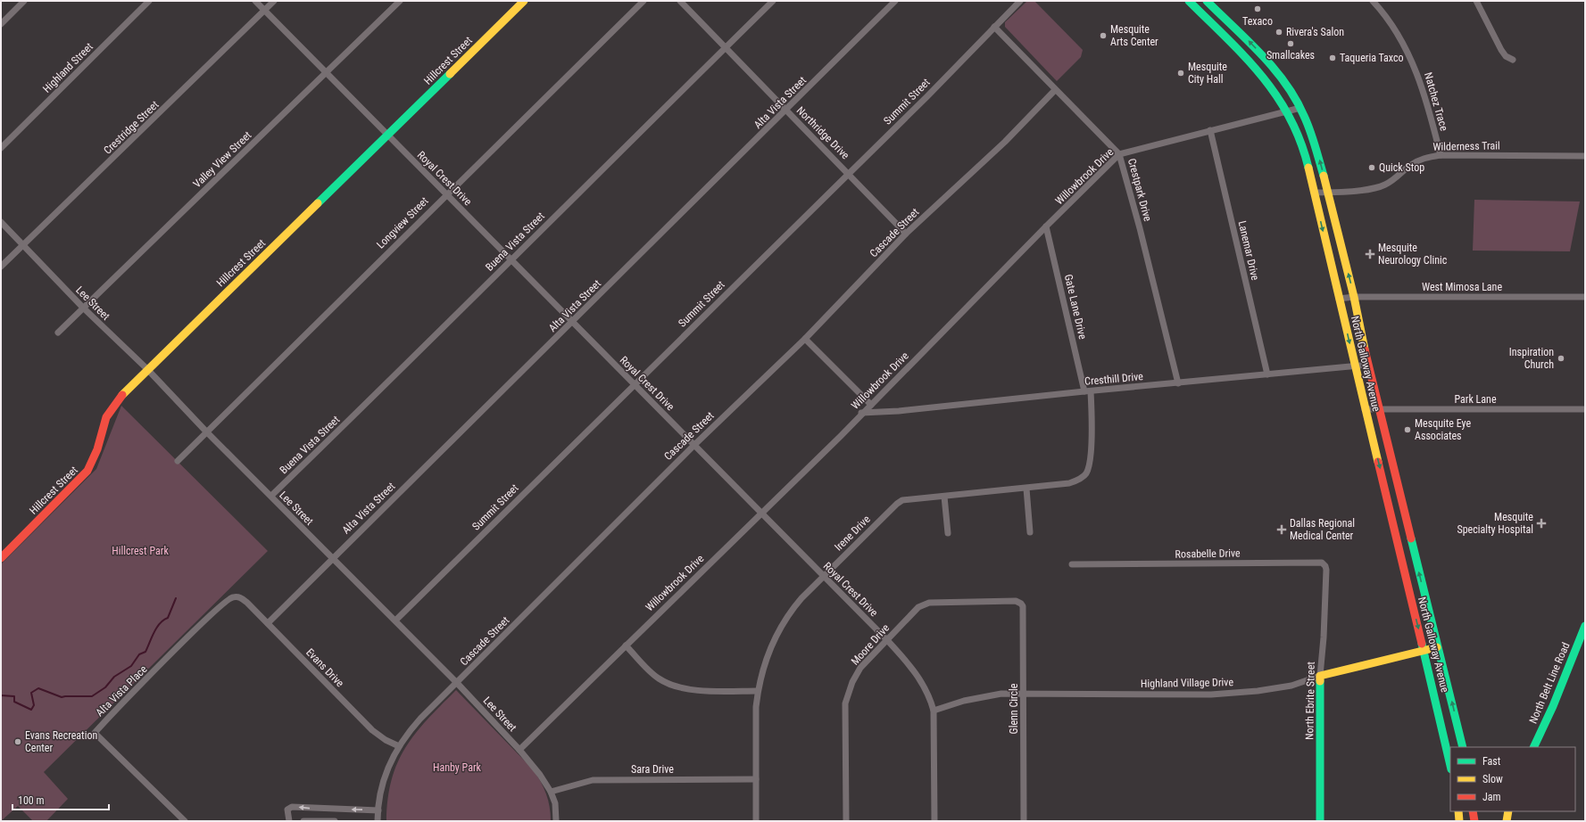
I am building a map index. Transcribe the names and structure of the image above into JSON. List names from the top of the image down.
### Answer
{
  "streets": {
    "main road": [
      "Hillcrest Street",
      "North Galloway Avenue",
      "Highland Village Drive",
      "North Belt Line Road",
      "North Ebrite Street"
    ],
    "street": [
      "Highland Street",
      "Summit Street",
      "Natchez Trace",
      "Alta Vista Street",
      "Crestridge Street",
      "Northridge Drive",
      "Wilderness Trail",
      "Valley View Street",
      "Willowbrook Drive",
      "Royal Crest Drive",
      "Crestpark Drive",
      "Longview Street",
      "Cascade Street",
      "Buena Vista Street",
      "Lanemar Drive",
      "West Mimosa Lane",
      "Lee Street",
      "Gate Lane Drive",
      "Cresthill Drive",
      "Park Lane",
      "Irene Drive",
      "Rosabelle Drive",
      "Moore Drive",
      "Evans Drive",
      "Alta Vista Place",
      "Glenn Circle",
      "Sara Drive"
    ]
  },
  "crossings": [
    ["Hillcrest Street", "Royal Crest Drive"],
    ["Hillcrest Street", "Lee Street"],
    ["Summit Street", "Northridge Drive"],
    ["Summit Street", "Royal Crest Drive"],
    ["Summit Street", "Crestpark Drive"],
    ["Summit Street", "Lee Street"],
    ["Natchez Trace", "Wilderness Trail"],
    ["Alta Vista Street", "Northridge Drive"],
    ["Alta Vista Street", "Royal Crest Drive"],
    ["Alta Vista Street", "Lee Street"],
    ["Alta Vista Street", "Evans Drive"],
    ["Crestridge Street", "Royal Crest Drive"],
    ["Crestridge Street", "Lee Street"],
    ["Northridge Drive", "Cascade Street"],
    ["Northridge Drive", "Buena Vista Street"],
    ["Wilderness Trail", "North Galloway Avenue"],
    ["Valley View Street", "Royal Crest Drive"],
    ["Valley View Street", "Lee Street"],
    ["Willowbrook Drive", "Royal Crest Drive"],
    ["Willowbrook Drive", "Crestpark Drive"],
    ["Willowbrook Drive", "Lanemar Drive"],
    ["Willowbrook Drive", "Lee Street"],
    ["Willowbrook Drive", "Gate Lane Drive"],
    ["Willowbrook Drive", "North Galloway Avenue"],
    ["Willowbrook Drive", "Cresthill Drive"],
    ["Royal Crest Drive", "Longview Street"],
    ["Royal Crest Drive", "Cascade Street"],
    ["Royal Crest Drive", "Buena Vista Street"],
    ["Royal Crest Drive", "Irene Drive"],
    ["Royal Crest Drive", "Moore Drive"],
    ["Royal Crest Drive", "Highland Village Drive"],
    ["Crestpark Drive", "Cascade Street"],
    ["Crestpark Drive", "Cresthill Drive"],
    ["Longview Street", "Lee Street"],
    ["Cascade Street", "Lee Street"],
    ["Cascade Street", "Evans Drive"],
    ["Buena Vista Street", "Lee Street"],
    ["Lanemar Drive", "Cresthill Drive"],
    ["West Mimosa Lane", "North Galloway Avenue"],
    ["Lee Street", "Sara Drive"],
    ["Gate Lane Drive", "Cresthill Drive"],
    ["Gate Lane Drive", "Irene Drive"],
    ["North Galloway Avenue", "Cresthill Drive"],
    ["North Galloway Avenue", "Park Lane"],
    ["North Galloway Avenue", "Highland Village Drive"],
    ["Irene Drive", "Sara Drive"],
    ["Rosabelle Drive", "North Ebrite Street"],
    ["Moore Drive", "Glenn Circle"],
    ["Evans Drive", "Alta Vista Place"],
    ["Highland Village Drive", "North Ebrite Street"],
    ["Highland Village Drive", "Glenn Circle"]
  ],
  "parks": ["Hillcrest Park", "Hanby Park"],
  "places": {
    "other": [
      "Texaco",
      "Rivera's Salon",
      "Mesquite Arts Center",
      "Smallcakes",
      "Taqueria Taxco",
      "Mesquite City Hall",
      "Quick Stop",
      "Inspiration Church",
      "Mesquite Eye Associates",
      "Evans Recreation Center"
    ],
    "health": ["Mesquite Neurology Clinic", "Mesquite Specialty Hospital", "Dallas Regional Medical Center"]
  },
  "legend": ["Fast", "Slow", "Jam"],
  "scale_bar": "100 m"
}
